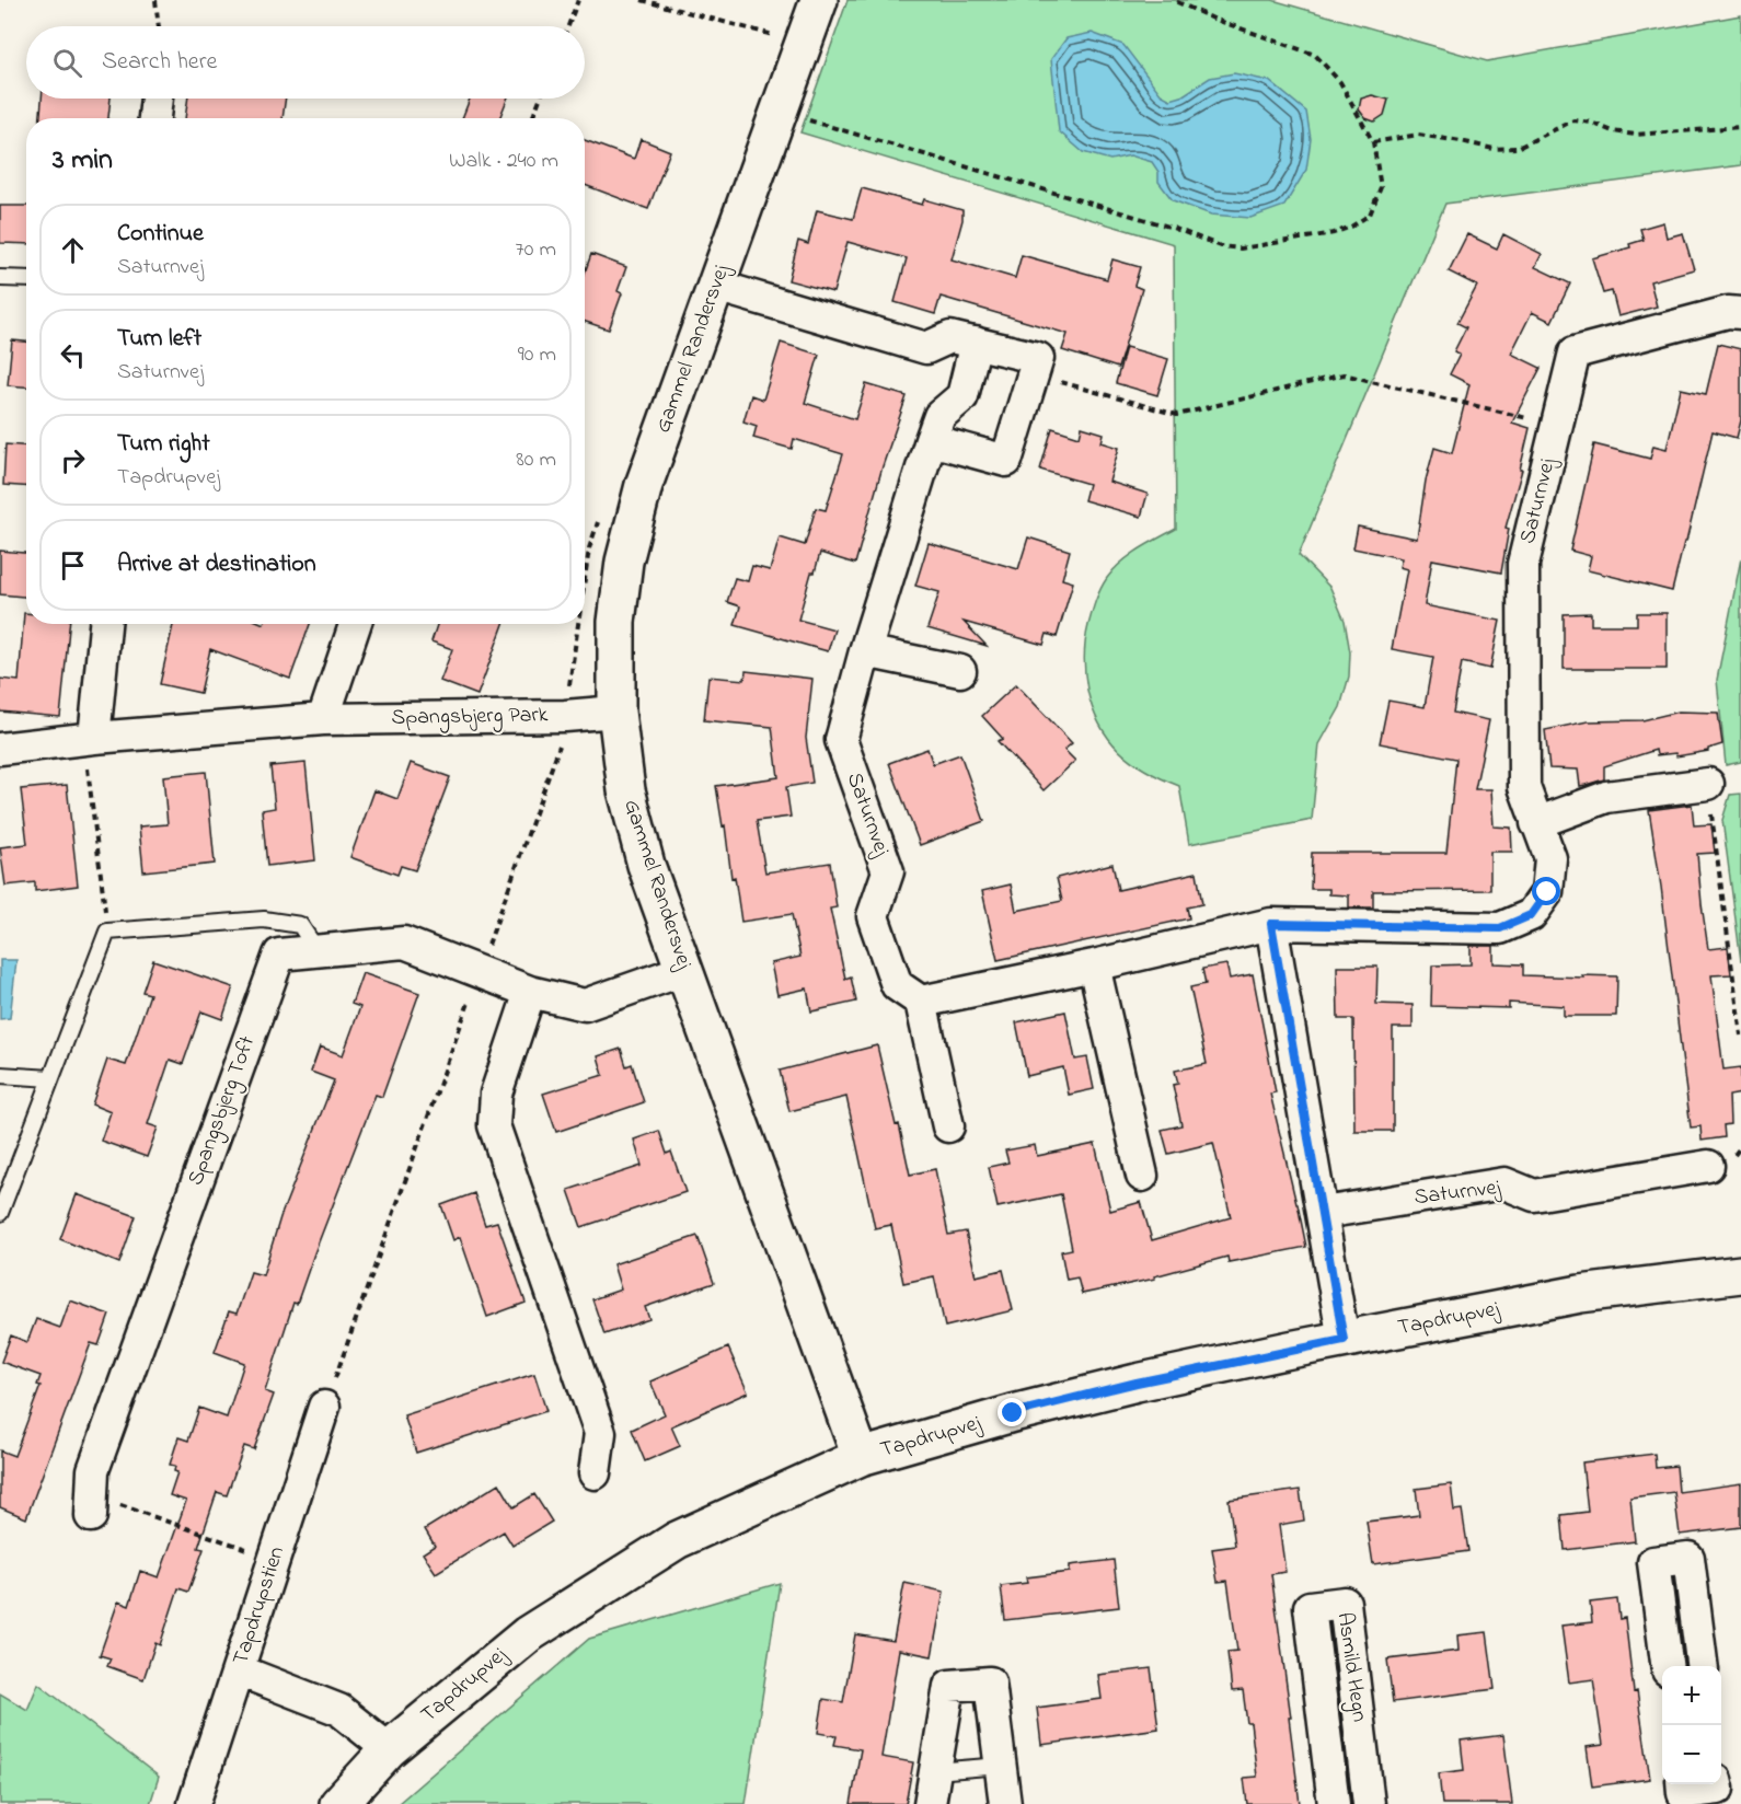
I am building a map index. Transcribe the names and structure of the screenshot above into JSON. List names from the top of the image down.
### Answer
{
  "streets": {
    "street": [
      "Gammel Randersvej",
      "Saturnvej",
      "Spangsbjerg Park",
      "Spangsbjerg Toft",
      "Tapdrupvej",
      "Tapdrupstien",
      "Asmild Hegn"
    ]
  },
  "crossings": [
    ["Gammel Randersvej", "Spangsbjerg Park"],
    ["Gammel Randersvej", "Spangsbjerg Toft"],
    ["Gammel Randersvej", "Tapdrupvej"]
  ],
  "page": {
    "search": "Search here",
    "heading": ["3 min", "Walk · 240 m"],
    "list": [
      ["Continue", "Saturnvej", "70 m"],
      ["Turn left", "Saturnvej", "90 m"],
      ["Turn right", "Tapdrupvej", "80 m"],
      "Arrive at destination"
    ],
    "map_buttons": ["+", "−"]
  }
}
